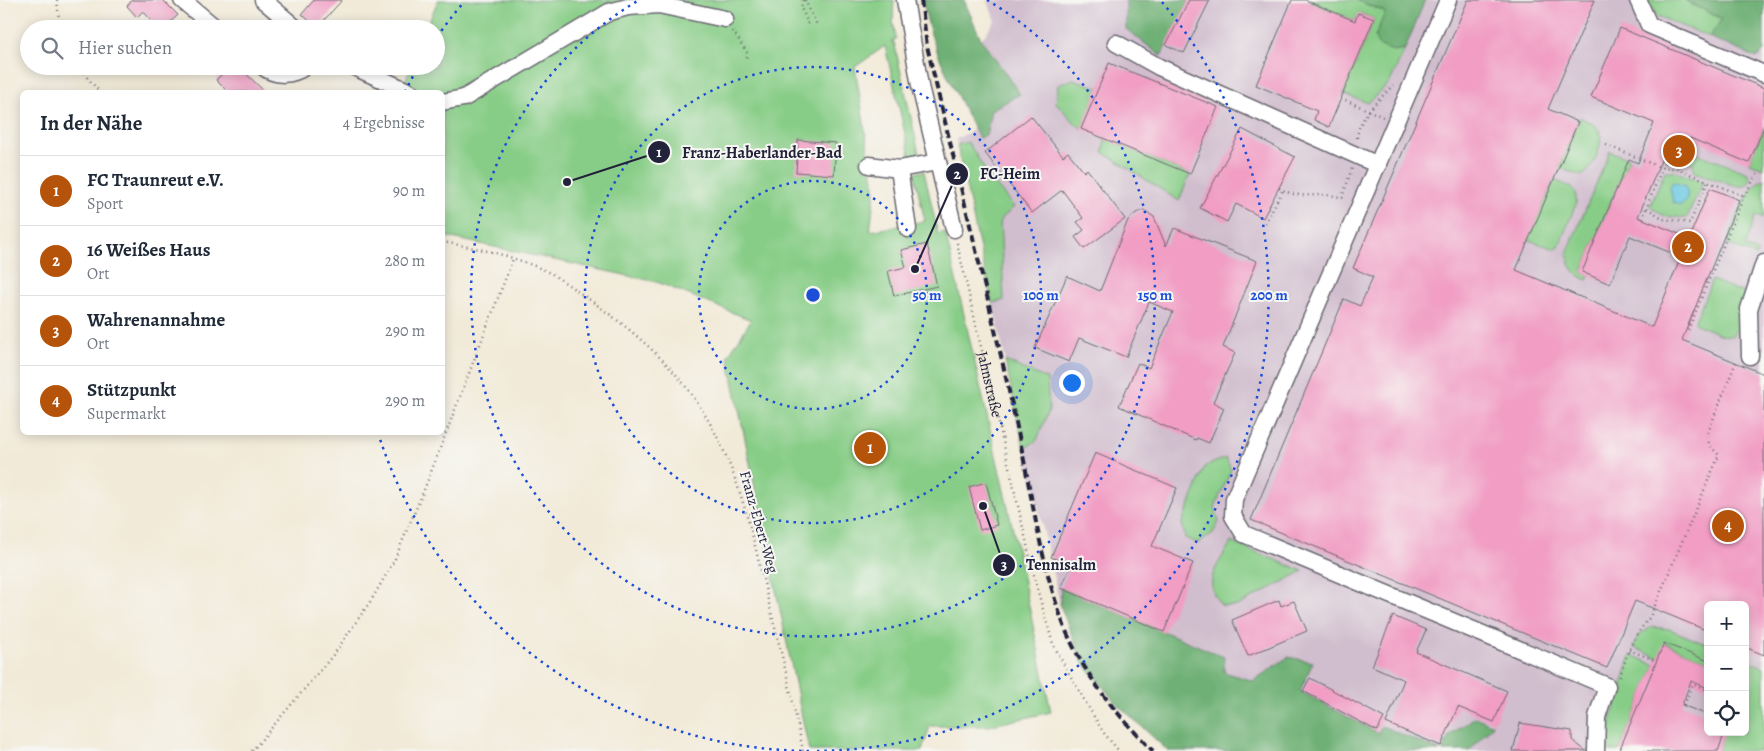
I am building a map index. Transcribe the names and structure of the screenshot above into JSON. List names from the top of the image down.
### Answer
{
  "streets": {
    "path": ["Jahnstraße", "Franz-Ebert-Weg"]
  },
  "places": ["Franz-Haberlander-Bad", "FC-Heim", "Tennisalm"],
  "page": {
    "search": "Hier suchen",
    "heading": ["In der Nähe", "4 Ergebnisse"],
    "pins": [
      "3",
      "2",
      "1",
      "4"
    ],
    "list": [
      {
        "mark": "1",
        "name": "FC Traunreut e.V.",
        "note": "Sport",
        "value": "90 m"
      },
      {
        "mark": "2",
        "name": "16 Weißes Haus",
        "note": "Ort",
        "value": "280 m"
      },
      {
        "mark": "3",
        "name": "Wahrenannahme",
        "note": "Ort",
        "value": "290 m"
      },
      {
        "mark": "4",
        "name": "Stützpunkt",
        "note": "Supermarkt",
        "value": "290 m"
      }
    ],
    "map_buttons": ["+", "−"]
  },
  "rings": [
    "50 m",
    "100 m",
    "150 m",
    "200 m"
  ]
}
